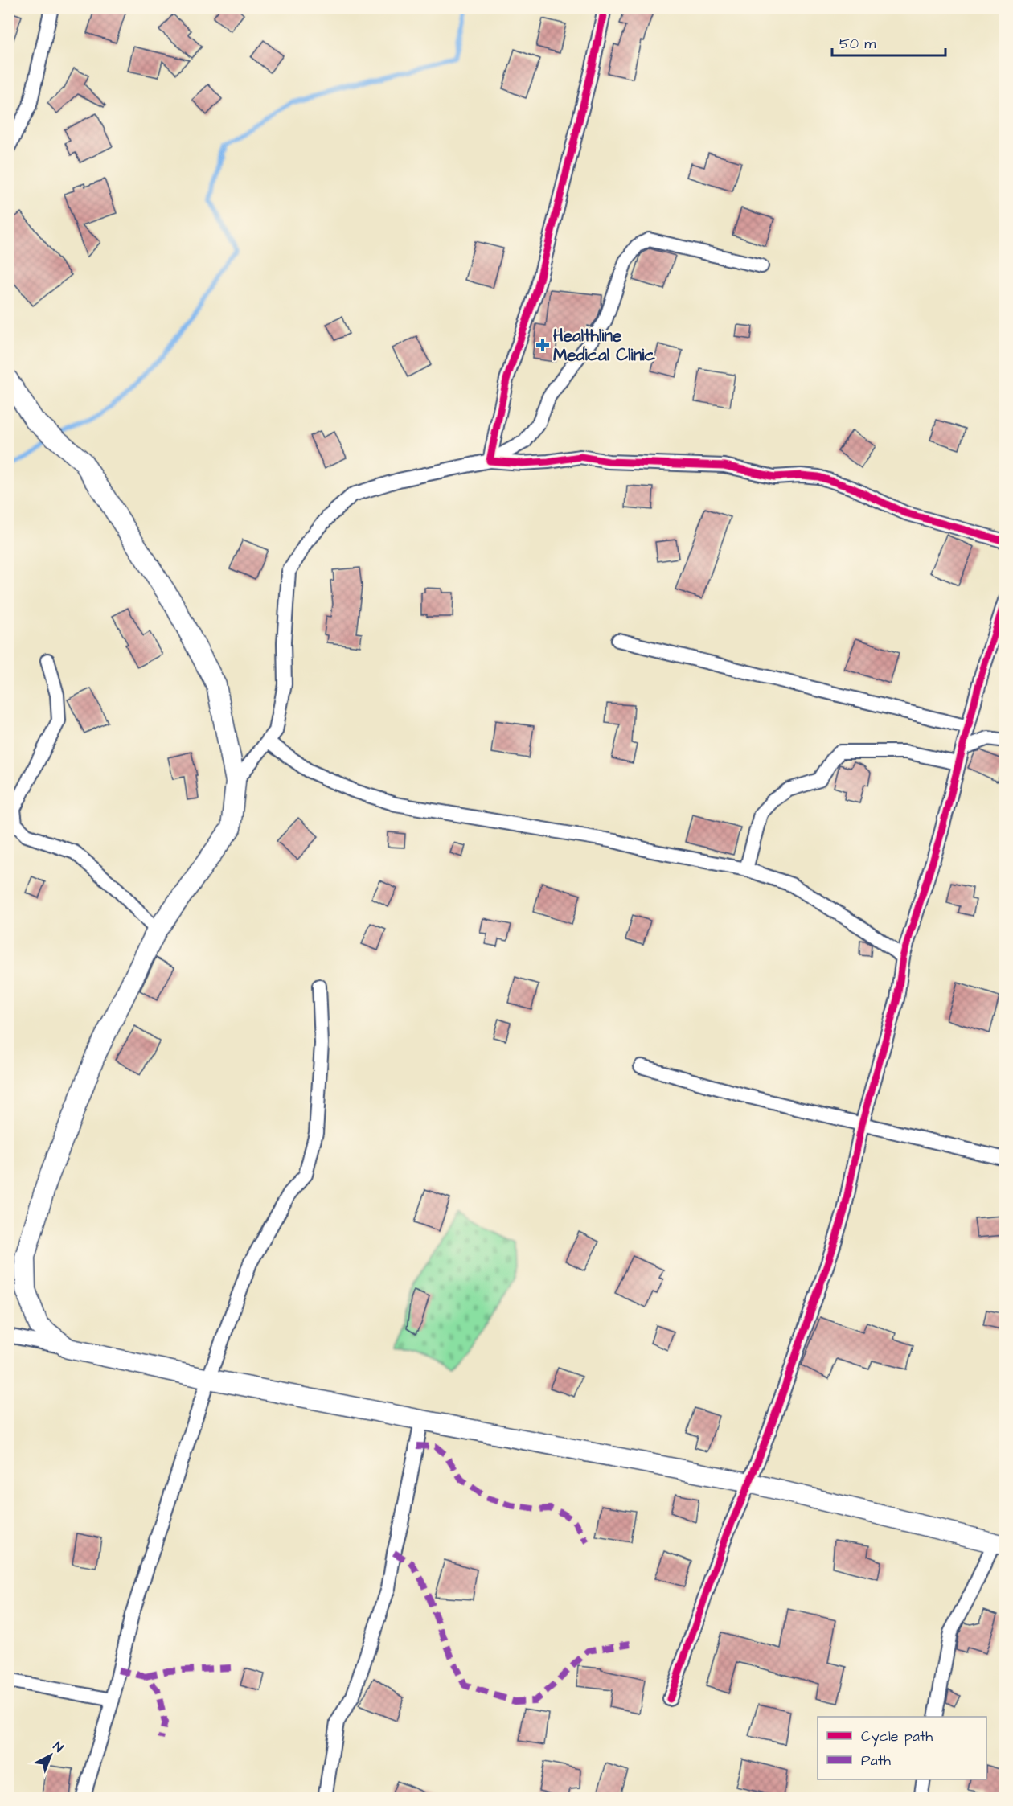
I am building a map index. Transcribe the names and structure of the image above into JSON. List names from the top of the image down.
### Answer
{
  "places": {
    "health": ["Healthline Medical Clinic"]
  },
  "legend": ["Cycle path", "Path"],
  "scale_bar": "50 m",
  "north": "top right"
}
